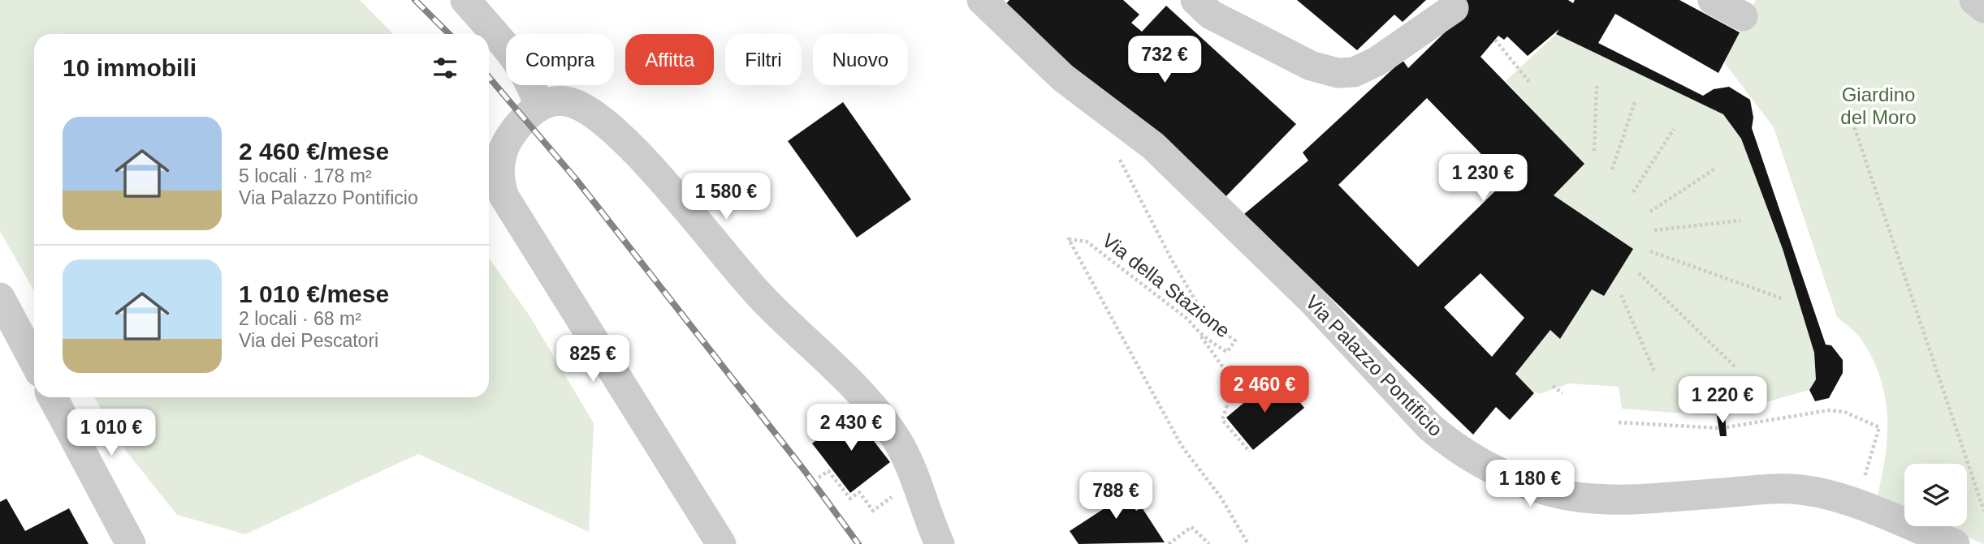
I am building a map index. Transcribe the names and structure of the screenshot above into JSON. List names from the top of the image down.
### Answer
{
  "streets": {
    "street": ["Via Palazzo Pontificio"],
    "path": ["Via della Stazione"]
  },
  "parks": ["Giardino del Moro"],
  "page": {
    "chip": [
      "Compra",
      "Affitta",
      "Filtri",
      "Nuovo"
    ],
    "heading": "10 immobili",
    "price": [
      "732 €",
      "1 230 €",
      "1 580 €",
      "825 €",
      "2 460 €",
      "1 220 €",
      "2 430 €",
      "1 010 €",
      "1 180 €",
      "788 €"
    ],
    "list": [
      {
        "name": "2 460 €/mese",
        "note": "5 locali · 178 m² · Via Palazzo Pontificio"
      },
      {
        "name": "1 010 €/mese",
        "note": "2 locali · 68 m² · Via dei Pescatori"
      }
    ]
  }
}
